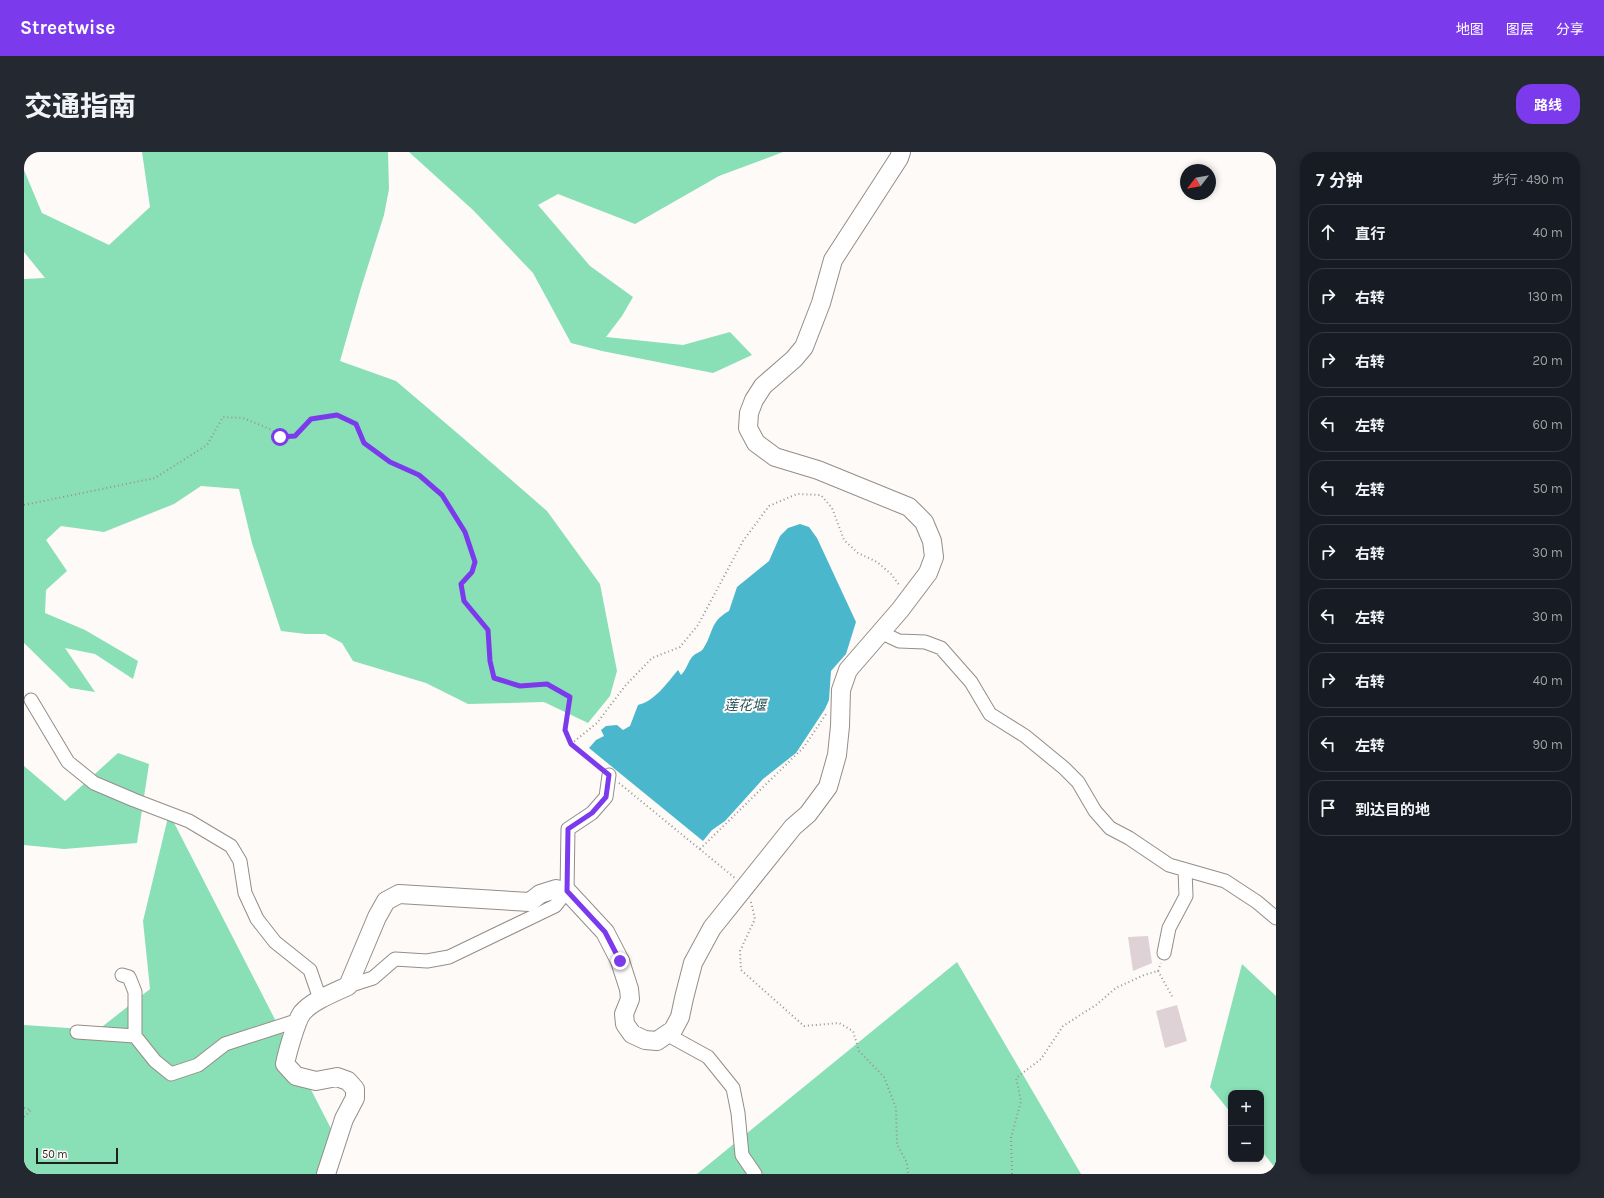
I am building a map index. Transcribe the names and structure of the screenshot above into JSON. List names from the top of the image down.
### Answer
{
  "water": ["莲花堰"],
  "scale_bar": "50 m",
  "north": "bottom left",
  "page": {
    "header": "Streetwise",
    "nav": ["地图", "图层", "分享"],
    "title": "交通指南",
    "buttons": "路线",
    "heading": ["7 分钟", "步行 · 490 m"],
    "list": [
      ["直行", "40 m"],
      ["右转", "130 m"],
      ["右转", "20 m"],
      ["左转", "60 m"],
      ["左转", "50 m"],
      ["右转", "30 m"],
      ["左转", "30 m"],
      ["右转", "40 m"],
      ["左转", "90 m"],
      "到达目的地"
    ],
    "map_buttons": ["+", "−"],
    "scale": "50 m"
  }
}
